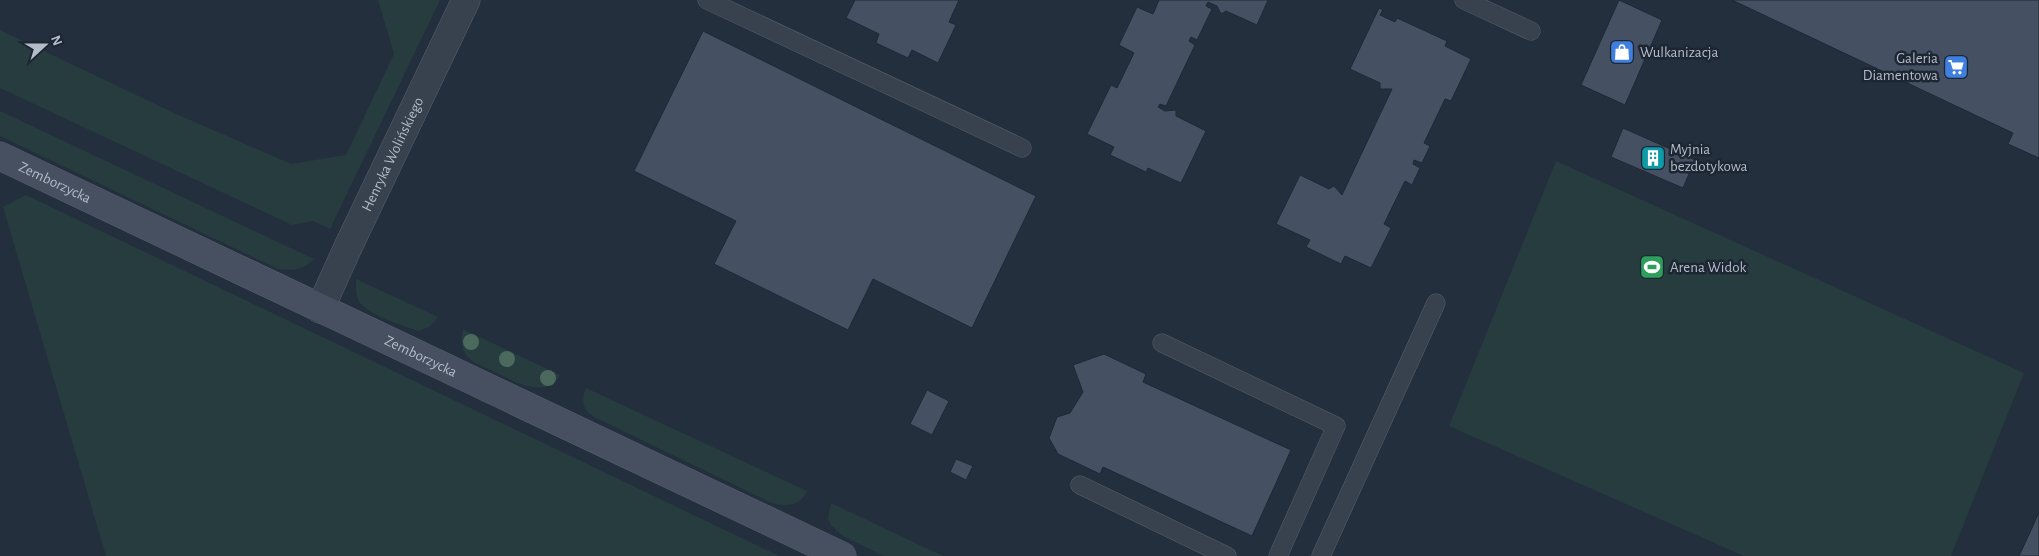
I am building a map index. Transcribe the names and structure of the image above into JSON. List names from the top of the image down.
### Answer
{
  "streets": {
    "street": ["Henryka Wolińskiego", "Zemborzycka"]
  },
  "crossings": [
    ["Henryka Wolińskiego", "Zemborzycka"]
  ],
  "places": {
    "shop": ["Wulkanizacja"],
    "supermarket": ["Galeria Diamentowa"],
    "building": ["Myjnia bezdotykowa"],
    "sports": ["Arena Widok"]
  },
  "north": "right"
}
